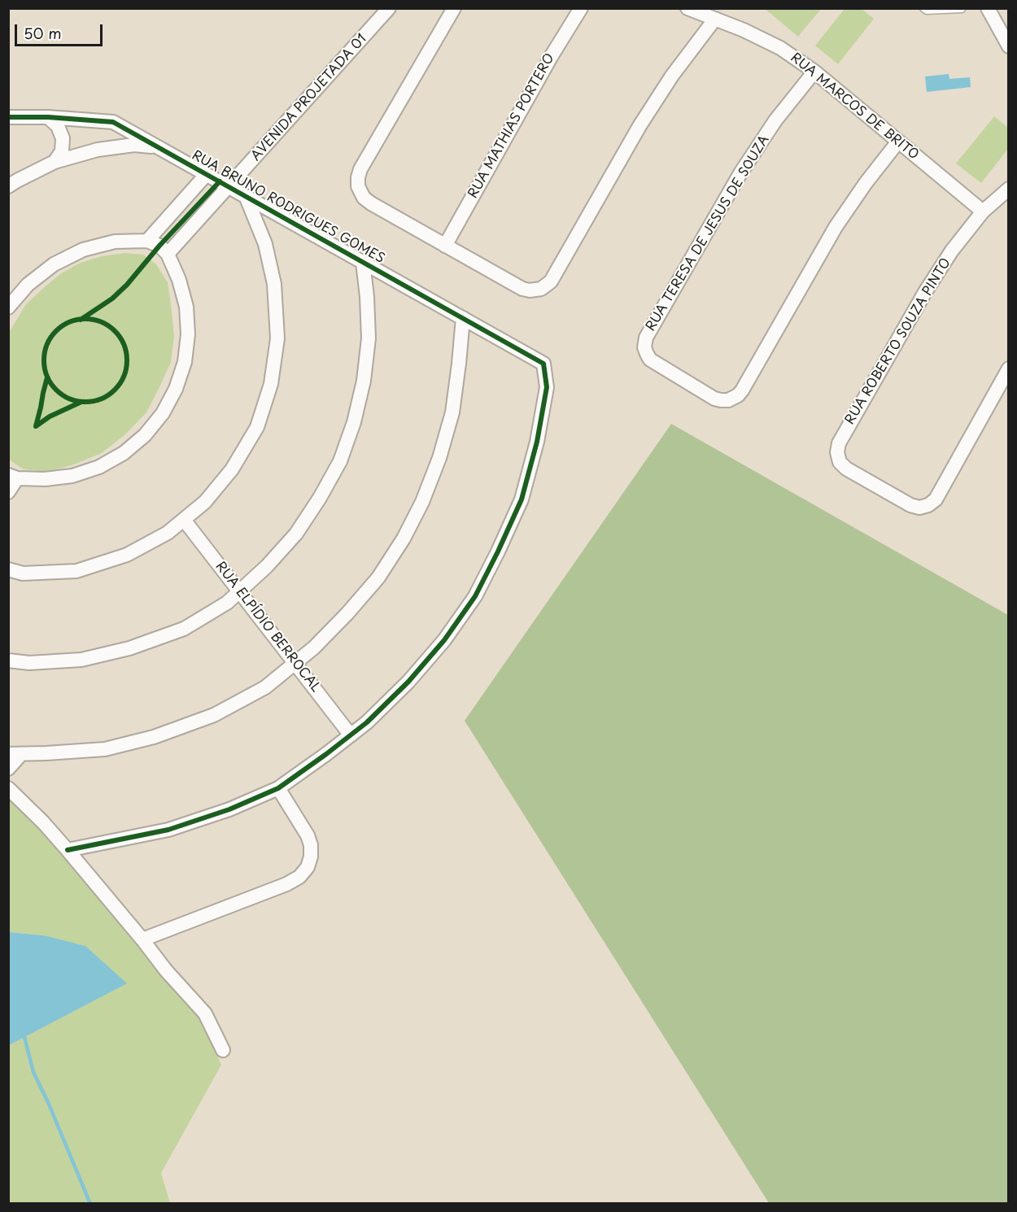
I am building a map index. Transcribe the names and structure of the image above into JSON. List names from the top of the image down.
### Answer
{
  "streets": {
    "street": [
      "AVENIDA PROJETADA 01",
      "RUA MARCOS DE BRITO",
      "RUA MATHIAS PORTERO",
      "RUA BRUNO RODRIGUES GOMES",
      "RUA TERESA DE JESUS DE SOUZA",
      "RUA ROBERTO SOUZA PINTO",
      "RUA ELPÍDIO BERROCAL"
    ]
  },
  "crossings": [
    ["AVENIDA PROJETADA 01", "RUA BRUNO RODRIGUES GOMES"],
    ["RUA MARCOS DE BRITO", "RUA TERESA DE JESUS DE SOUZA"],
    ["RUA MARCOS DE BRITO", "RUA ROBERTO SOUZA PINTO"],
    ["RUA BRUNO RODRIGUES GOMES", "RUA ELPÍDIO BERROCAL"]
  ],
  "scale_bar": "50 m"
}
